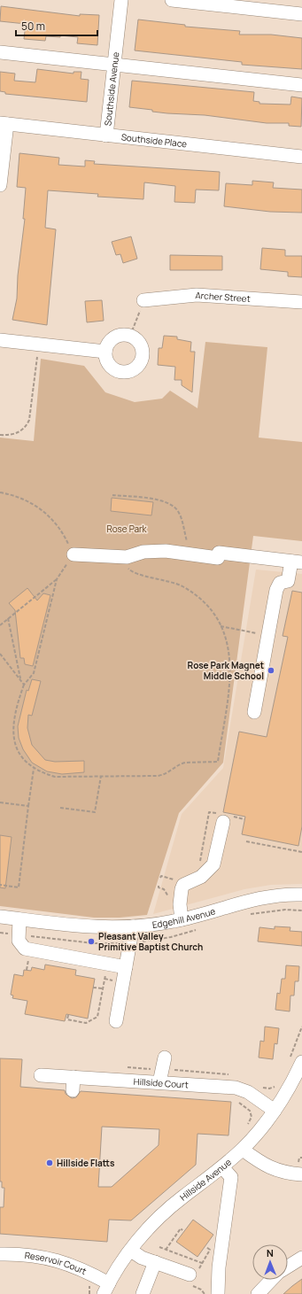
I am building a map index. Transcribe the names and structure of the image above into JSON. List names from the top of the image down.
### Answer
{
  "streets": {
    "street": [
      "Southside Avenue",
      "Southside Place",
      "Archer Street",
      "Edgehill Avenue",
      "Hillside Court",
      "Hillside Avenue",
      "Reservoir Court"
    ]
  },
  "crossings": [
    ["Southside Avenue", "Southside Place"],
    ["Hillside Court", "Hillside Avenue"],
    ["Hillside Avenue", "Reservoir Court"]
  ],
  "parks": ["Rose Park"],
  "places": ["Rose Park Magnet Middle School", "Pleasant Valley Primitive Baptist Church", "Hillside Flatts"],
  "scale_bar": "50 m",
  "north": "top"
}
